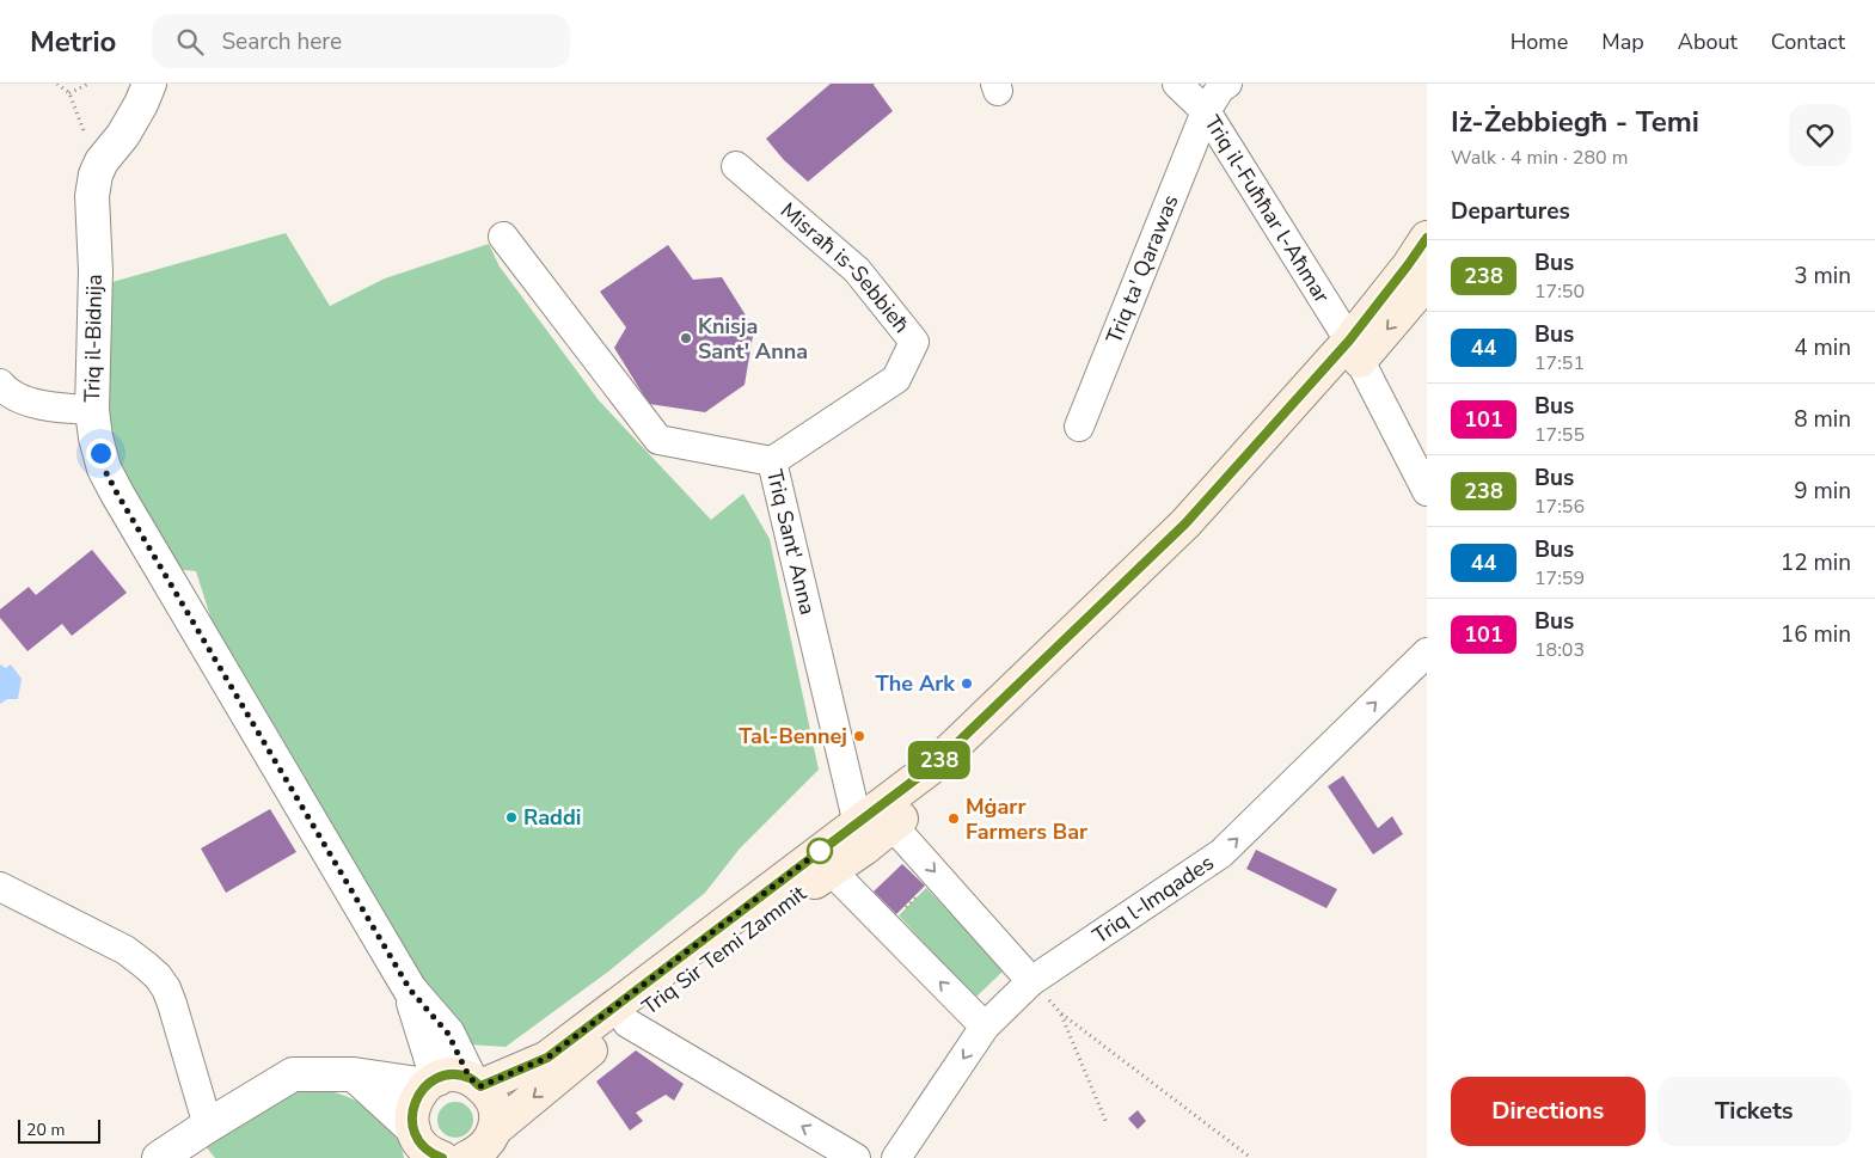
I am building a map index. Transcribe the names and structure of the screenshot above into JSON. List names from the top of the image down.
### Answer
{
  "streets": {
    "main road": ["Triq Sir Temi Zammit"],
    "street": [
      "Triq il-Fuħħar l-Aħmar",
      "Misraħ is-Sebbieħ",
      "Triq ta' Qarawas",
      "Triq il-Bidnija",
      "Triq Sant' Anna",
      "Triq l-Imqades"
    ]
  },
  "crossings": [
    ["Triq il-Fuħħar l-Aħmar", "Triq ta' Qarawas"],
    ["Triq il-Fuħħar l-Aħmar", "Triq Sir Temi Zammit"],
    ["Misraħ is-Sebbieħ", "Triq Sant' Anna"],
    ["Triq il-Bidnija", "Triq Sir Temi Zammit"],
    ["Triq Sant' Anna", "Triq l-Imqades"],
    ["Triq Sant' Anna", "Triq Sir Temi Zammit"]
  ],
  "places": [
    "Knisja Sant' Anna",
    "The Ark",
    "Tal-Bennej",
    "Raddi",
    "Mġarr Farmers Bar"
  ],
  "lines": ["bus line 238"],
  "scale_bar": "20 m",
  "page": {
    "header": "Metrio",
    "search": "Search here",
    "nav": [
      "Home",
      "Map",
      "About",
      "Contact"
    ],
    "on_map": "238",
    "heading": [
      ["Iż-Żebbiegħ - Temi", "Walk · 4 min · 280 m"],
      "Departures"
    ],
    "list": [
      {
        "mark": "238",
        "name": "Bus",
        "note": "17:50",
        "value": "3 min"
      },
      {
        "mark": "44",
        "name": "Bus",
        "note": "17:51",
        "value": "4 min"
      },
      {
        "mark": "101",
        "name": "Bus",
        "note": "17:55",
        "value": "8 min"
      },
      {
        "mark": "238",
        "name": "Bus",
        "note": "17:56",
        "value": "9 min"
      },
      {
        "mark": "44",
        "name": "Bus",
        "note": "17:59",
        "value": "12 min"
      },
      {
        "mark": "101",
        "name": "Bus",
        "note": "18:03",
        "value": "16 min"
      }
    ],
    "buttons": ["Directions", "Tickets"],
    "scale": "20 m"
  }
}
